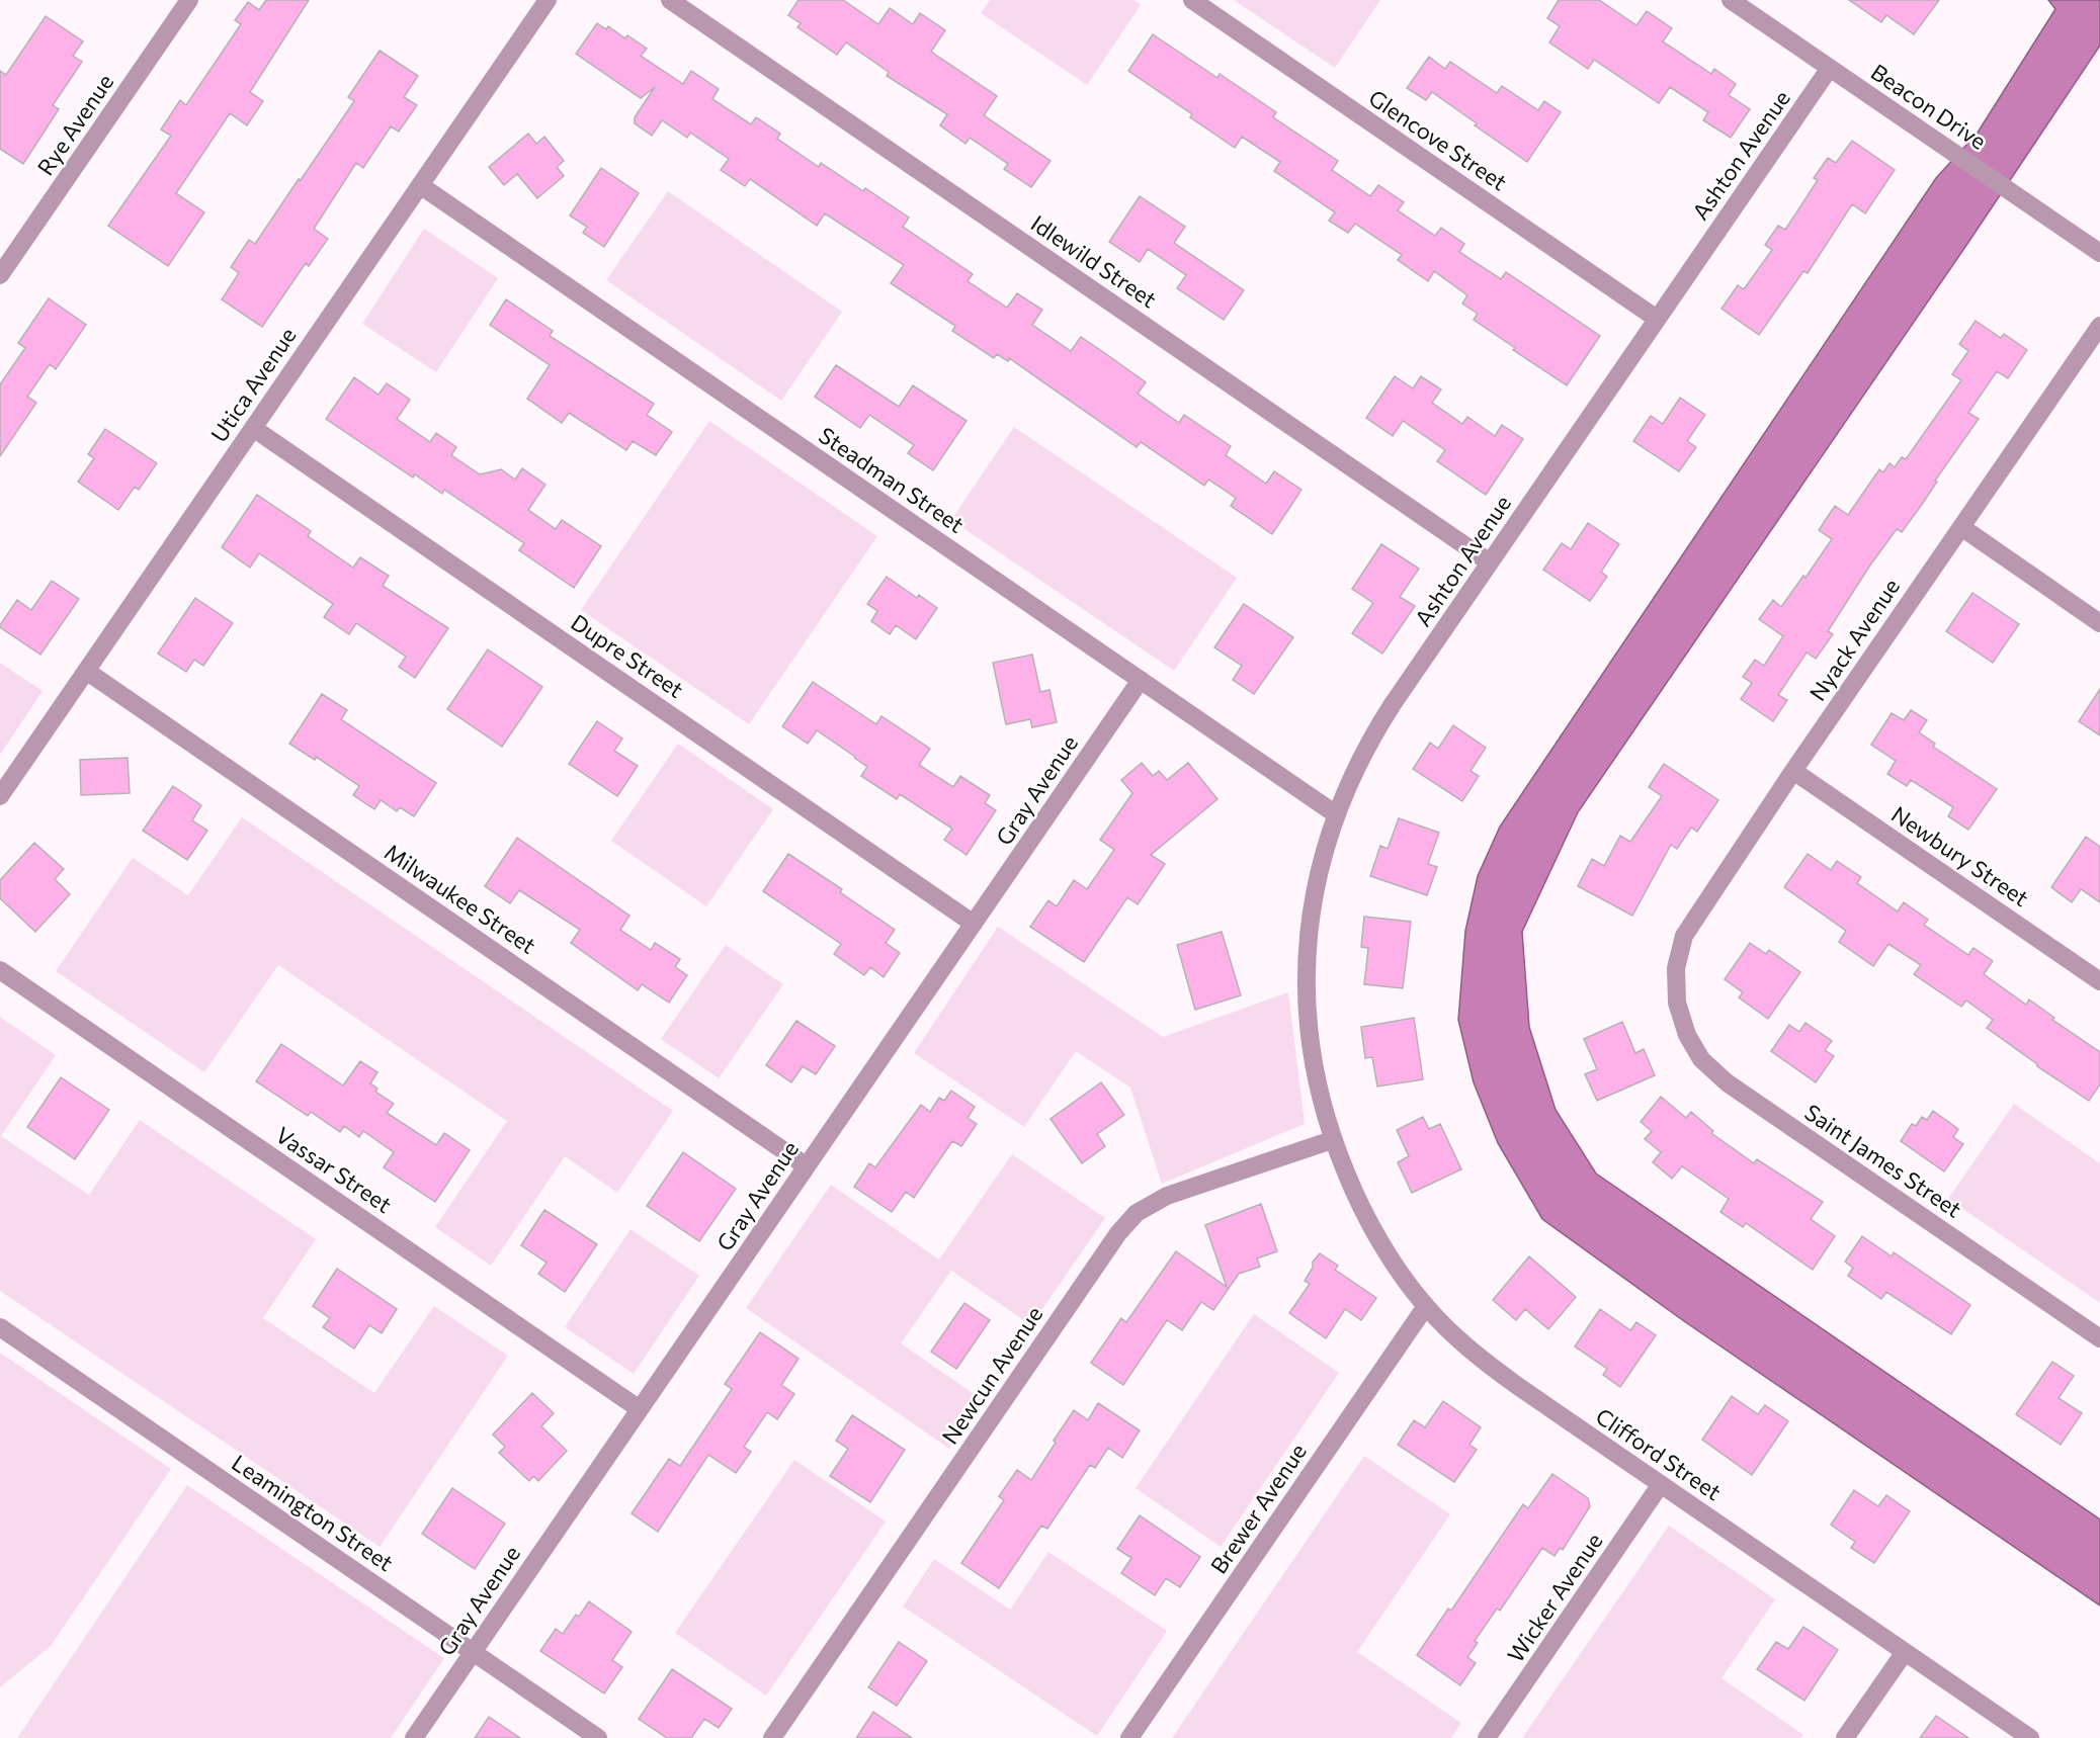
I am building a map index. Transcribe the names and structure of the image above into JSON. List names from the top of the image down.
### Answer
{
  "streets": {
    "street": [
      "Beacon Drive",
      "Rye Avenue",
      "Glencove Street",
      "Ashton Avenue",
      "Idlewild Street",
      "Utica Avenue",
      "Steadman Street",
      "Nyack Avenue",
      "Dupre Street",
      "Gray Avenue",
      "Newbury Street",
      "Milwaukee Street",
      "Saint James Street",
      "Vassar Street",
      "Newcun Avenue",
      "Clifford Street",
      "Brewer Avenue",
      "Leamington Street",
      "Wicker Avenue"
    ]
  },
  "crossings": [
    ["Beacon Drive", "Ashton Avenue"],
    ["Glencove Street", "Ashton Avenue"],
    ["Ashton Avenue", "Idlewild Street"],
    ["Ashton Avenue", "Steadman Street"],
    ["Ashton Avenue", "Newcun Avenue"],
    ["Ashton Avenue", "Clifford Street"],
    ["Utica Avenue", "Steadman Street"],
    ["Utica Avenue", "Dupre Street"],
    ["Utica Avenue", "Milwaukee Street"],
    ["Steadman Street", "Gray Avenue"],
    ["Nyack Avenue", "Newbury Street"],
    ["Nyack Avenue", "Saint James Street"],
    ["Dupre Street", "Gray Avenue"],
    ["Gray Avenue", "Milwaukee Street"],
    ["Gray Avenue", "Vassar Street"],
    ["Gray Avenue", "Leamington Street"],
    ["Newcun Avenue", "Clifford Street"],
    ["Clifford Street", "Brewer Avenue"],
    ["Clifford Street", "Wicker Avenue"]
  ]
}
